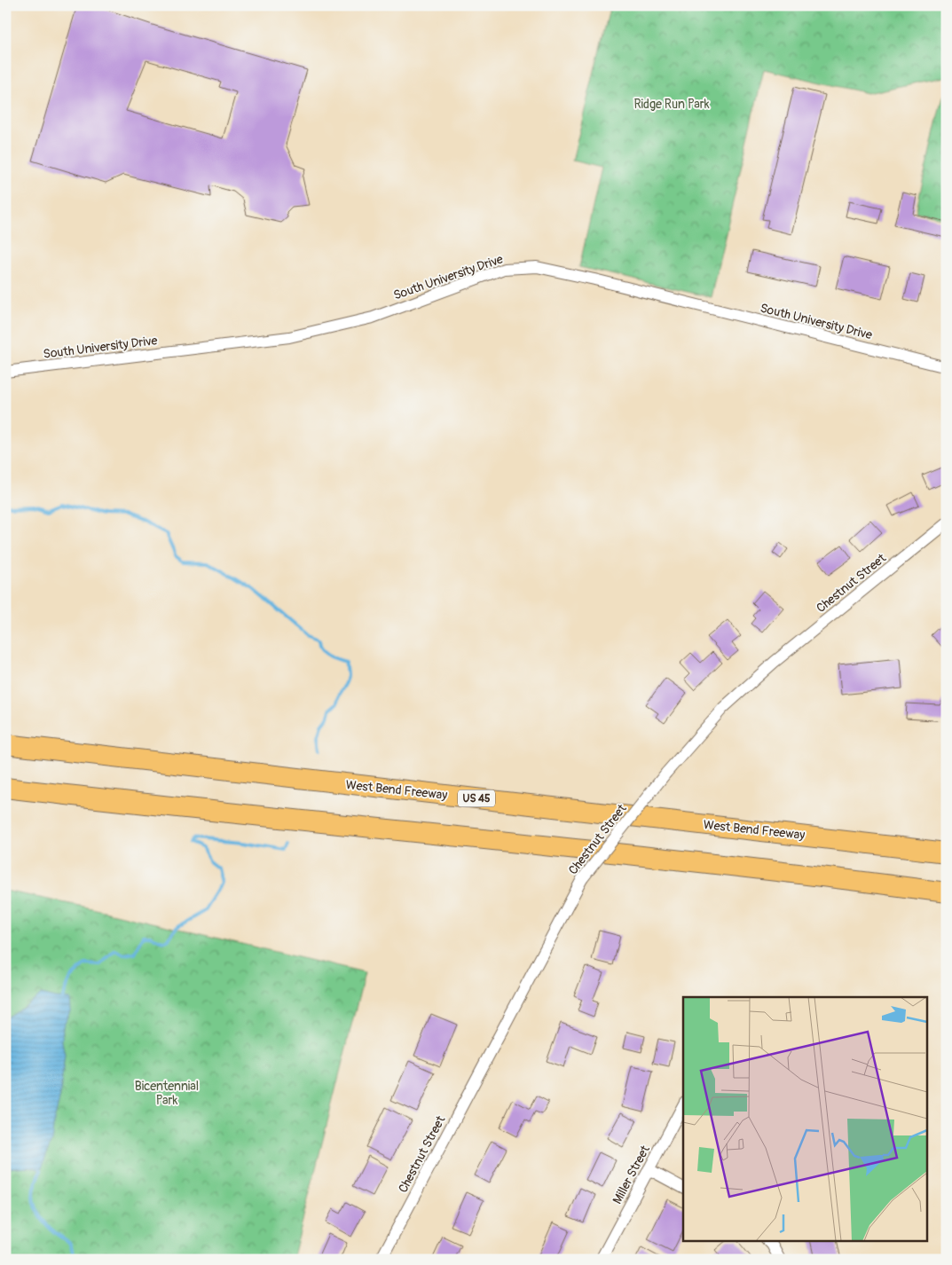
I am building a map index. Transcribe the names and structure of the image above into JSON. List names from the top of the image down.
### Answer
{
  "streets": {
    "highway": ["West Bend Freeway", "US 45"],
    "street": ["South University Drive", "Chestnut Street", "Miller Street"]
  },
  "parks": ["Ridge Run Park", "Bicentennial Park"]
}
